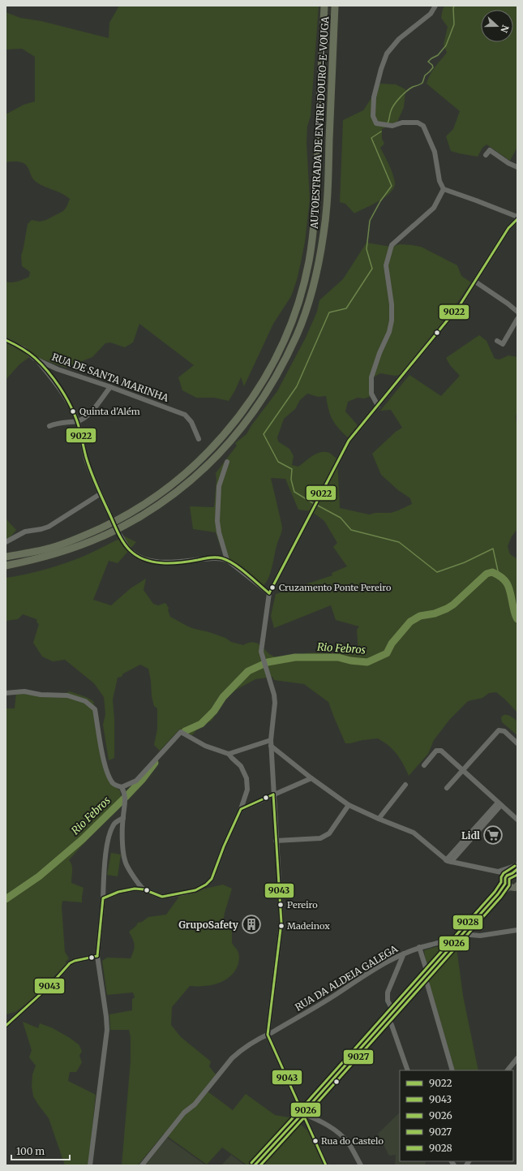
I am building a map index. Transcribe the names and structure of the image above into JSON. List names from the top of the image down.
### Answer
{
  "streets": {
    "highway": ["AUTOESTRADA DE ENTRE DOURO-E-VOUGA"],
    "street": ["RUA DE SANTA MARINHA", "RUA DA ALDEIA GALEGA"]
  },
  "water": ["Rio Febros"],
  "places": {
    "other": [
      "Quinta d'Além",
      "Cruzamento Ponte Pereiro",
      "Pereiro",
      "Madeinox",
      "Rua do Castelo"
    ],
    "supermarket": ["Lidl"],
    "building": ["GrupoSafety"]
  },
  "lines": [
    "transit line 9022",
    "transit line 9043",
    "transit line 9028",
    "transit line 9026",
    "transit line 9027"
  ],
  "legend": [
    "9022",
    "9043",
    "9026",
    "9027",
    "9028"
  ],
  "scale_bar": "100 m",
  "north": "right"
}
